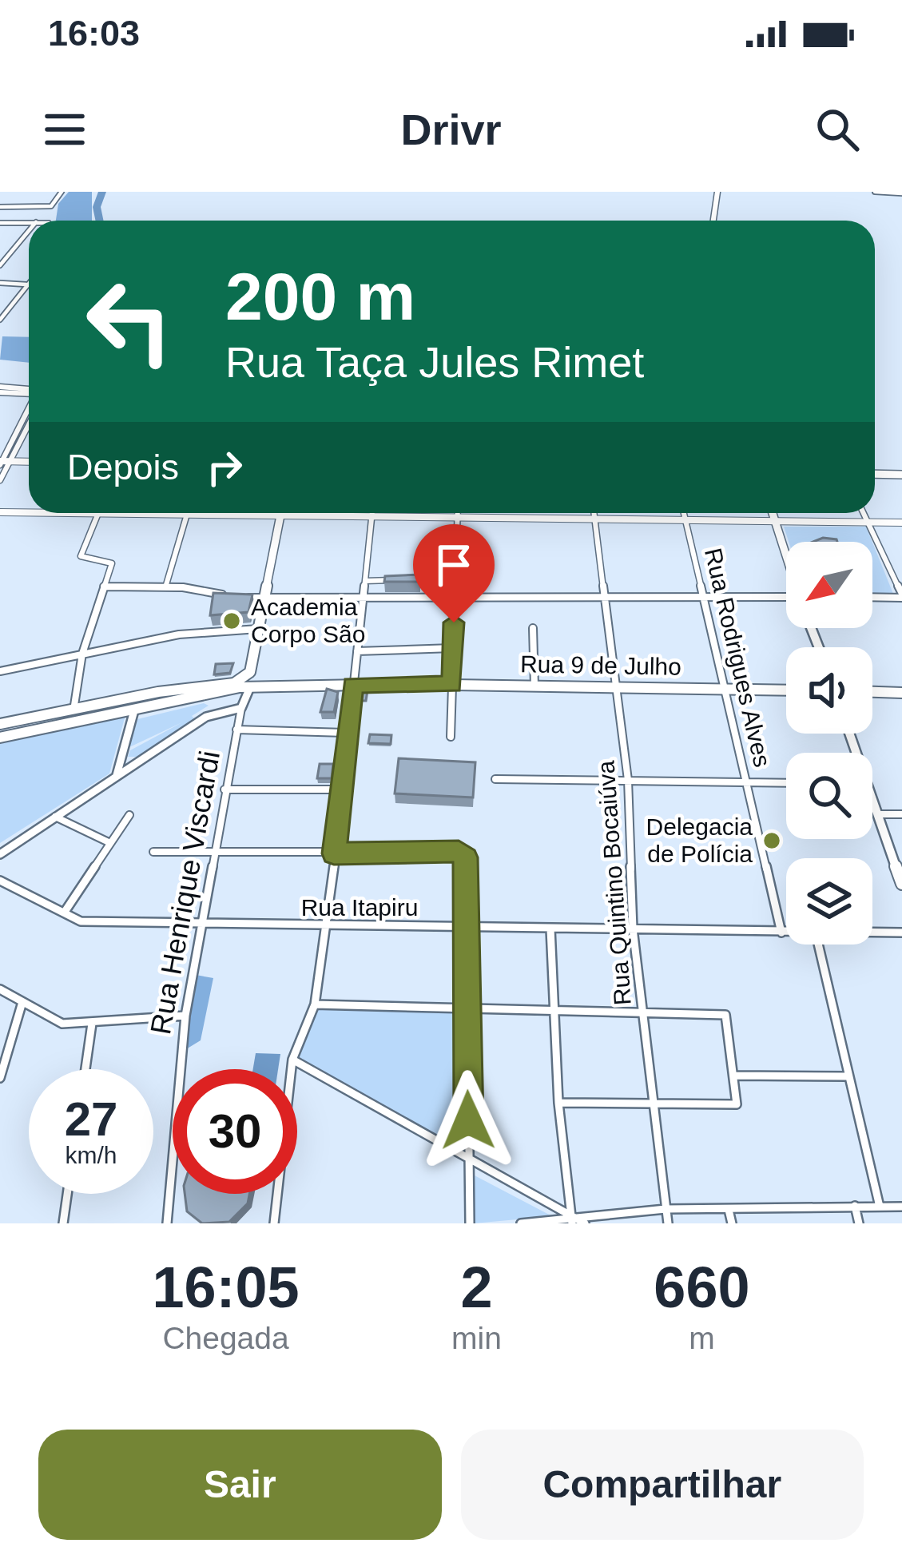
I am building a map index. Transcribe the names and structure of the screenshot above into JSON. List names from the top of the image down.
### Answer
{
  "streets": {
    "main road": ["Rua 9 de Julho"],
    "street": [
      "Rua Rodrigues Alves",
      "Rua Quintino Bocaiúva",
      "Rua Henrique Viscardi",
      "Rua Itapiru"
    ]
  },
  "crossings": [
    ["Rua Rodrigues Alves", "Rua 9 de Julho"],
    ["Rua Rodrigues Alves", "Rua Itapiru"],
    ["Rua 9 de Julho", "Rua Quintino Bocaiúva"],
    ["Rua 9 de Julho", "Rua Henrique Viscardi"],
    ["Rua Quintino Bocaiúva", "Rua Itapiru"],
    ["Rua Henrique Viscardi", "Rua Itapiru"]
  ],
  "places": ["Academia Corpo São", "Delegacia de Polícia"],
  "north": "bottom left",
  "page": {
    "status": "16:03",
    "header": "Drivr",
    "turn": ["200 m", "Rua Taça Jules Rimet"],
    "then": "Depois",
    "speed": "27 km/h",
    "limit": "30",
    "eta": [
      "16:05",
      "Chegada",
      "2",
      "min",
      "660",
      "m"
    ],
    "buttons": ["Sair", "Compartilhar"]
  }
}
